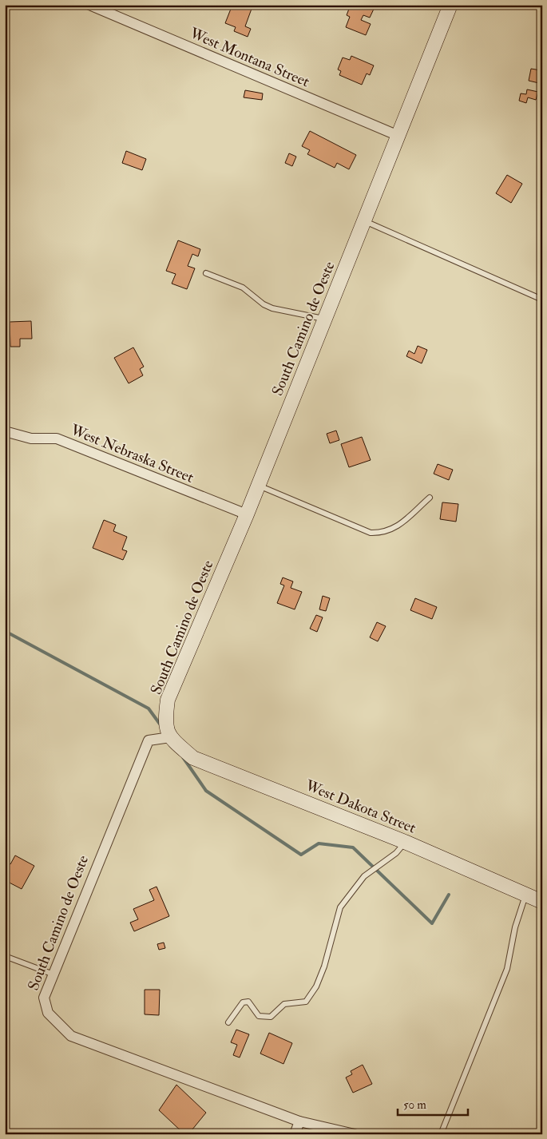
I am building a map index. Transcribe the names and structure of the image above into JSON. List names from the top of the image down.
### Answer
{
  "streets": {
    "street": [
      "West Montana Street",
      "South Camino de Oeste",
      "West Nebraska Street",
      "West Dakota Street"
    ]
  },
  "crossings": [
    ["West Montana Street", "South Camino de Oeste"],
    ["South Camino de Oeste", "West Nebraska Street"],
    ["South Camino de Oeste", "West Dakota Street"]
  ],
  "scale_bar": "50 m"
}
